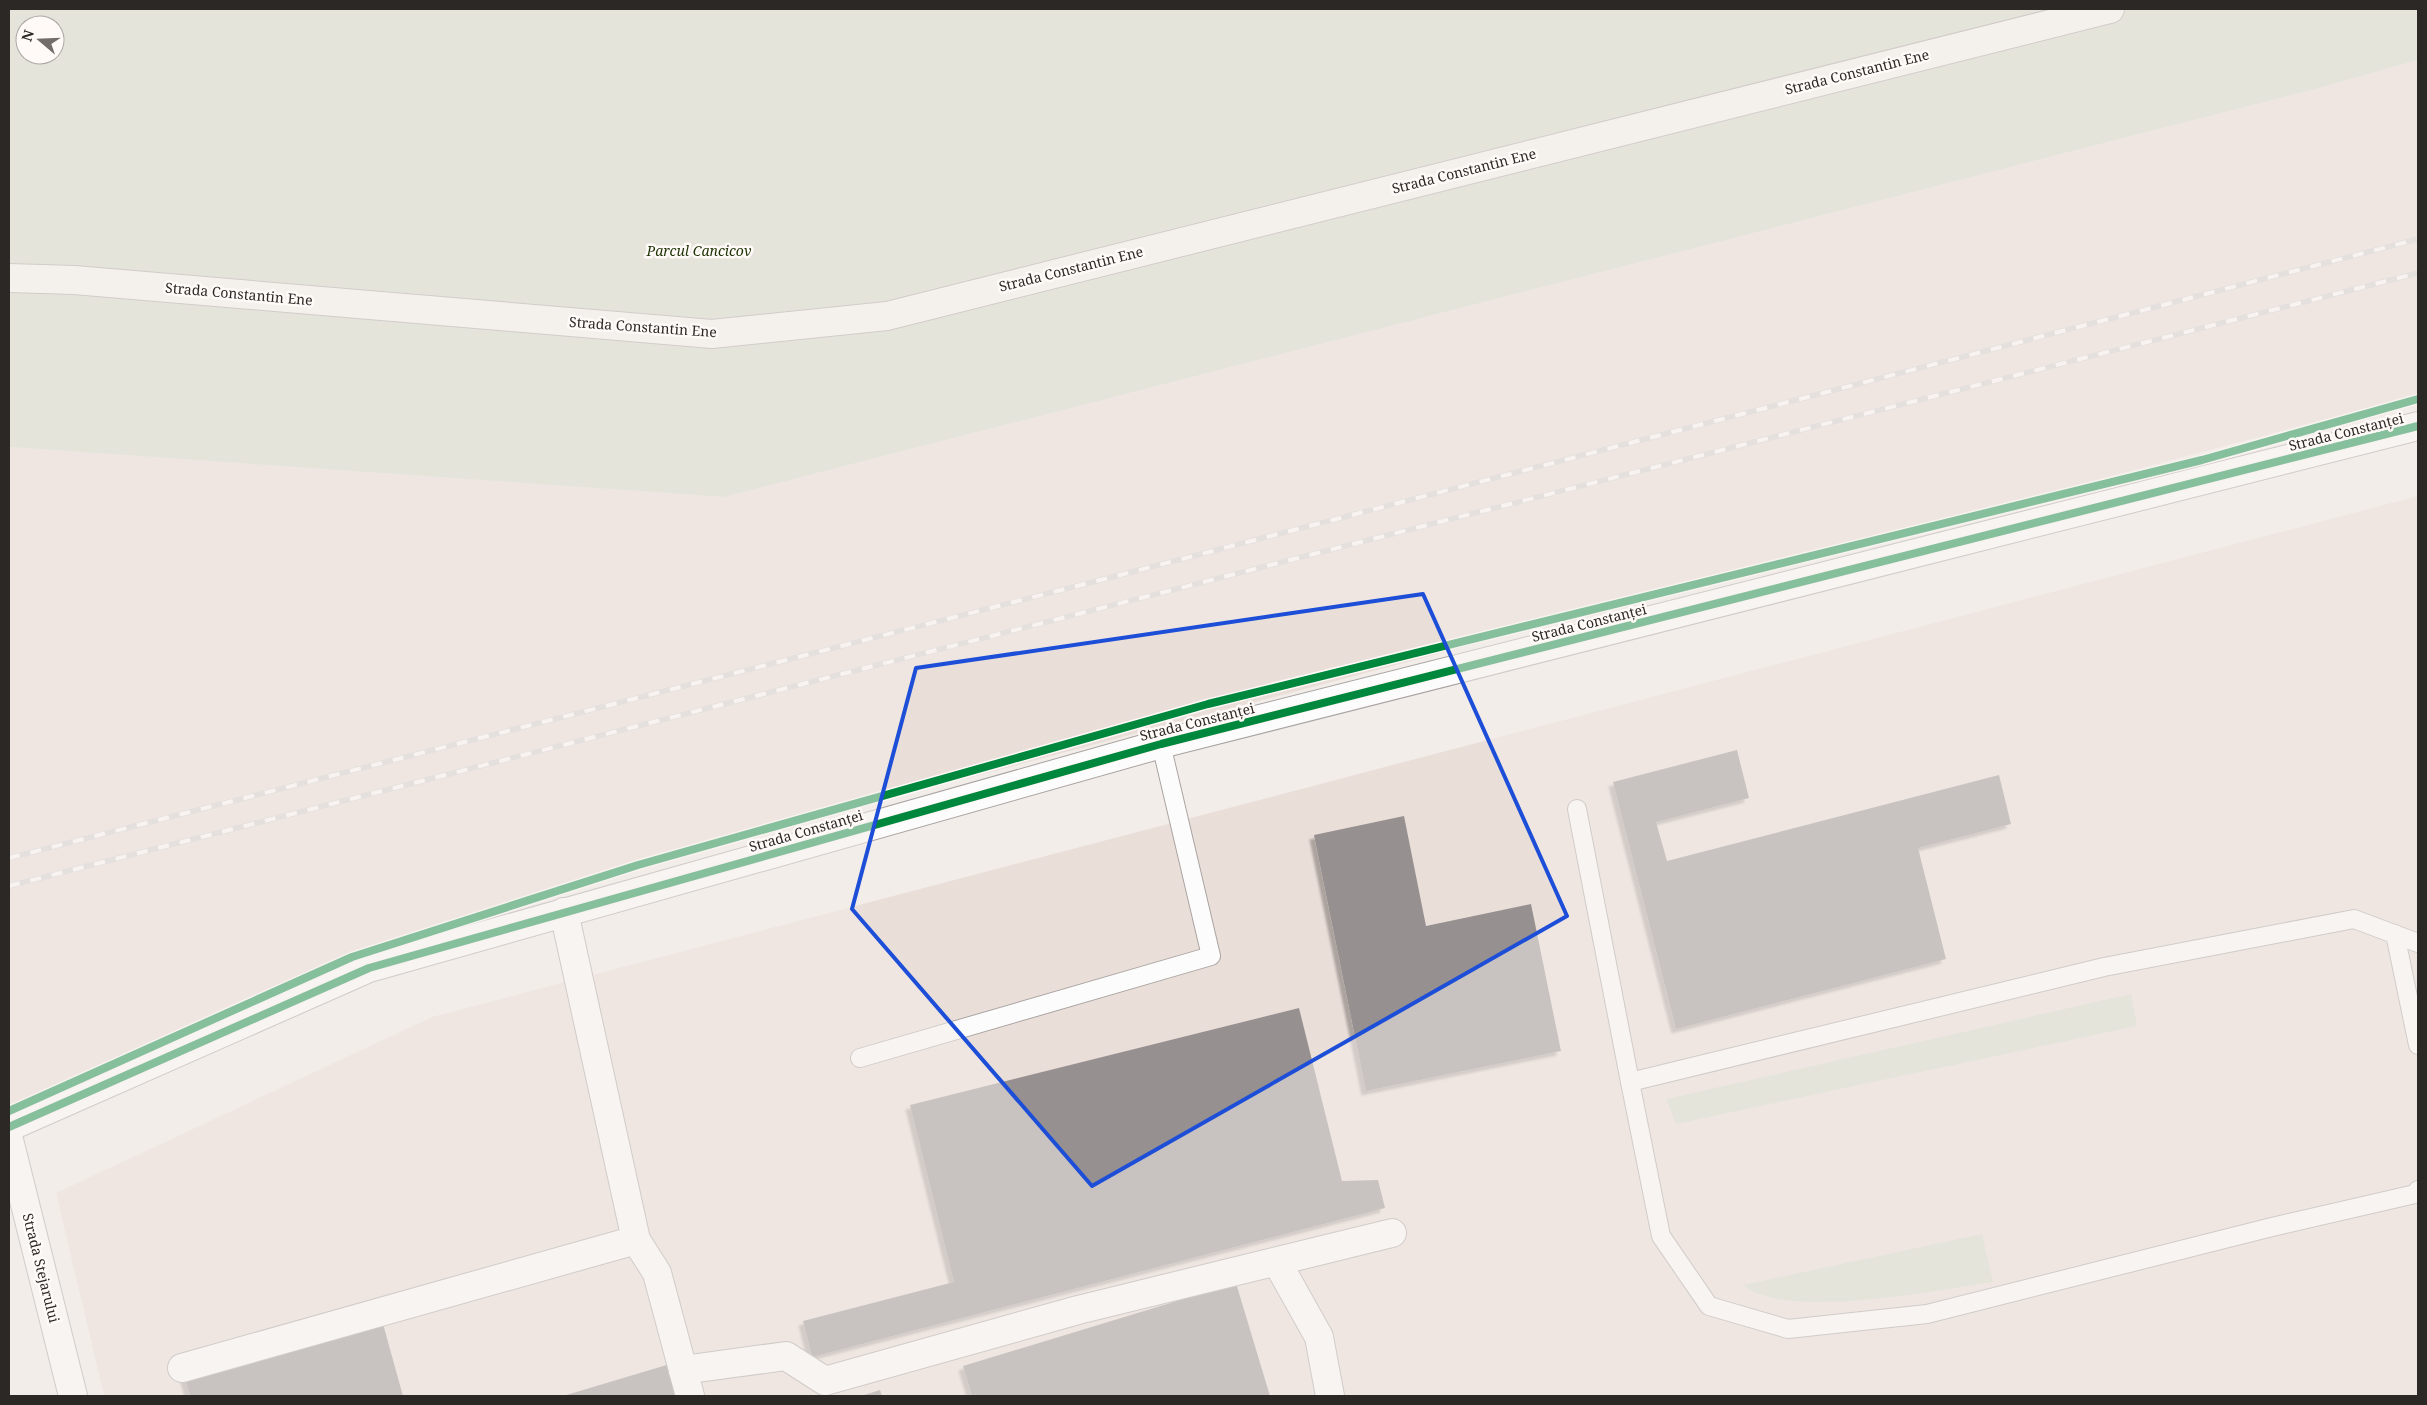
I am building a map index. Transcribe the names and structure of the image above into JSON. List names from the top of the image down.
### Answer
{
  "streets": {
    "main road": ["Strada Constantin Ene"],
    "street": ["Strada Constanței", "Strada Stejarului"]
  },
  "parks": ["Parcul Cancicov"],
  "north": "left"
}
